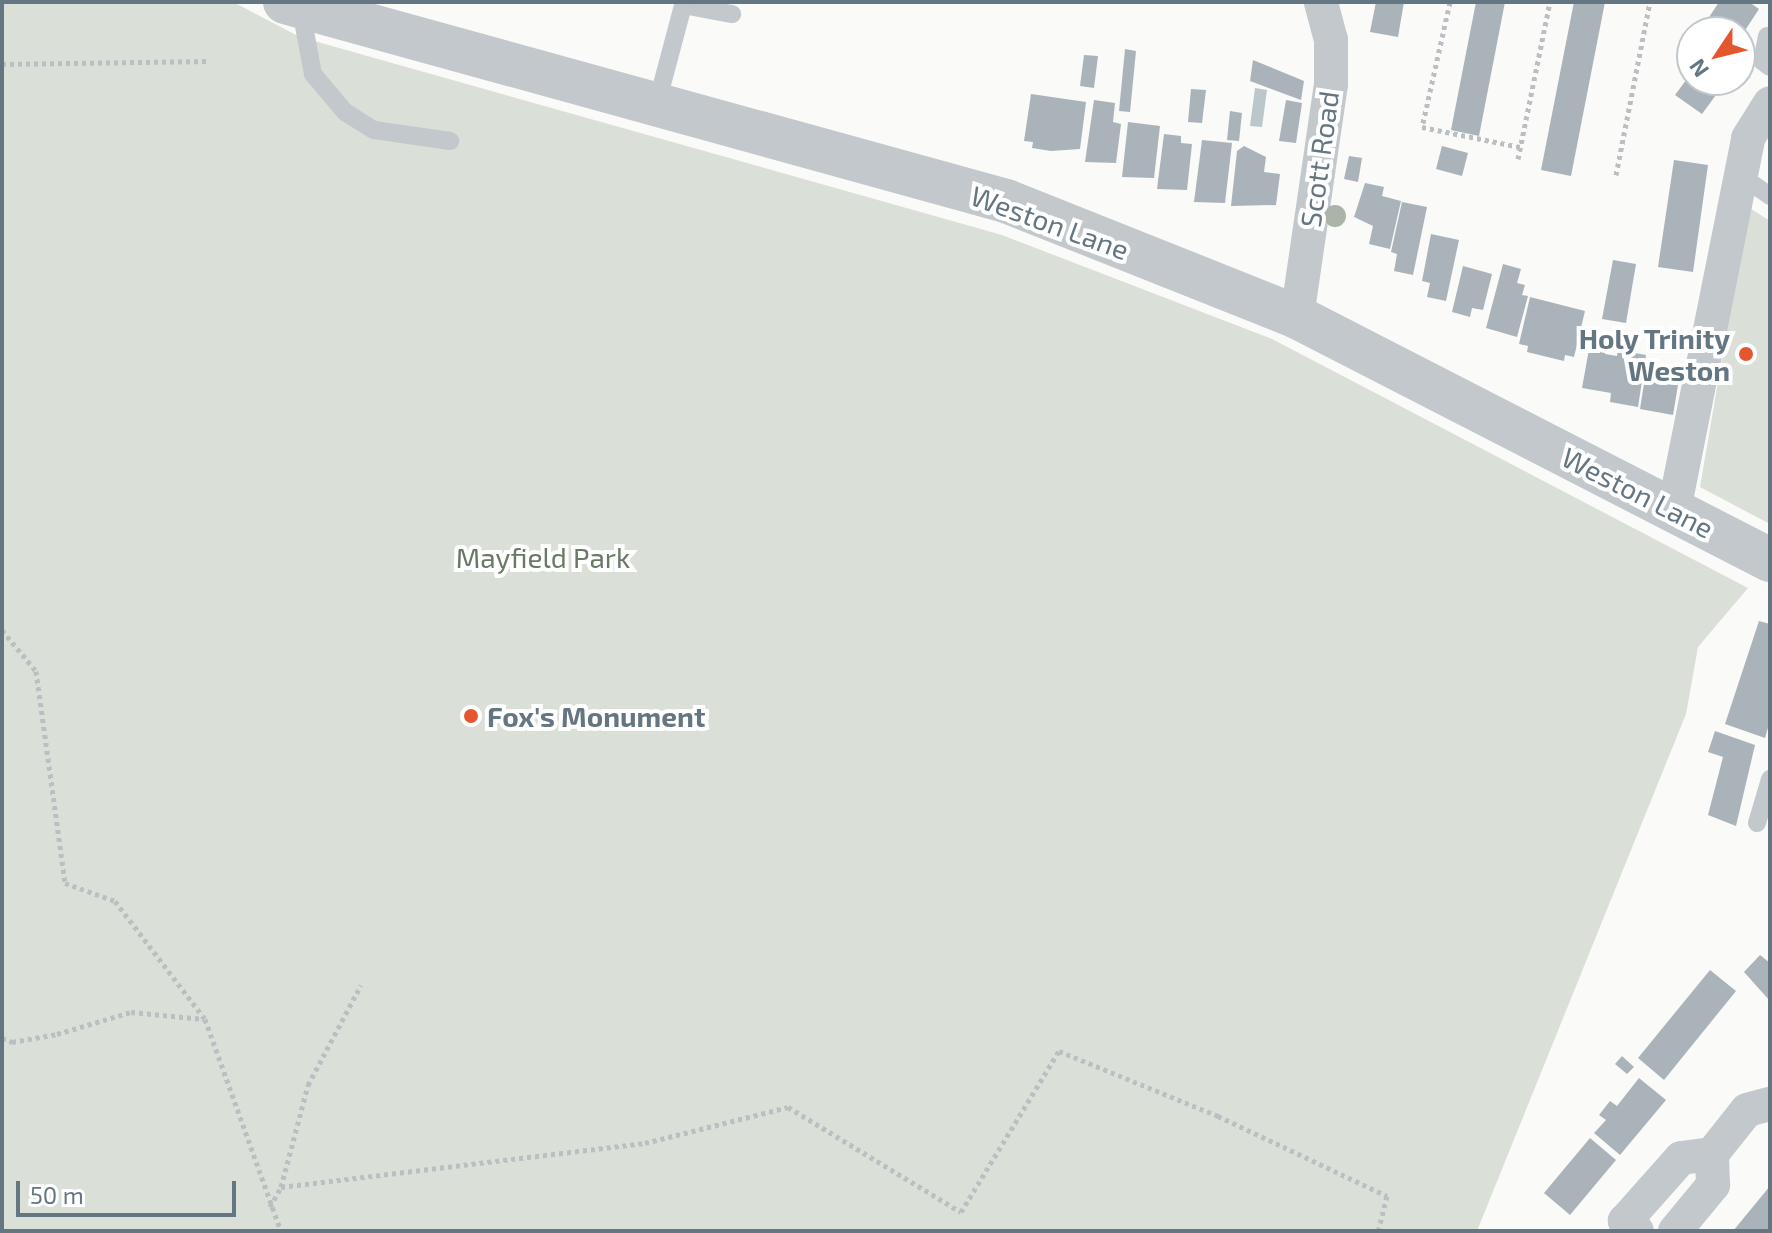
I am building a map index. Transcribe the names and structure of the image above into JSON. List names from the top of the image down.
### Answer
{
  "streets": {
    "street": ["Scott Road", "Weston Lane"]
  },
  "crossings": [
    ["Scott Road", "Weston Lane"]
  ],
  "parks": ["Mayfield Park"],
  "places": ["Holy Trinity Weston", "Fox's Monument"],
  "scale_bar": "50 m",
  "north": "bottom left"
}
